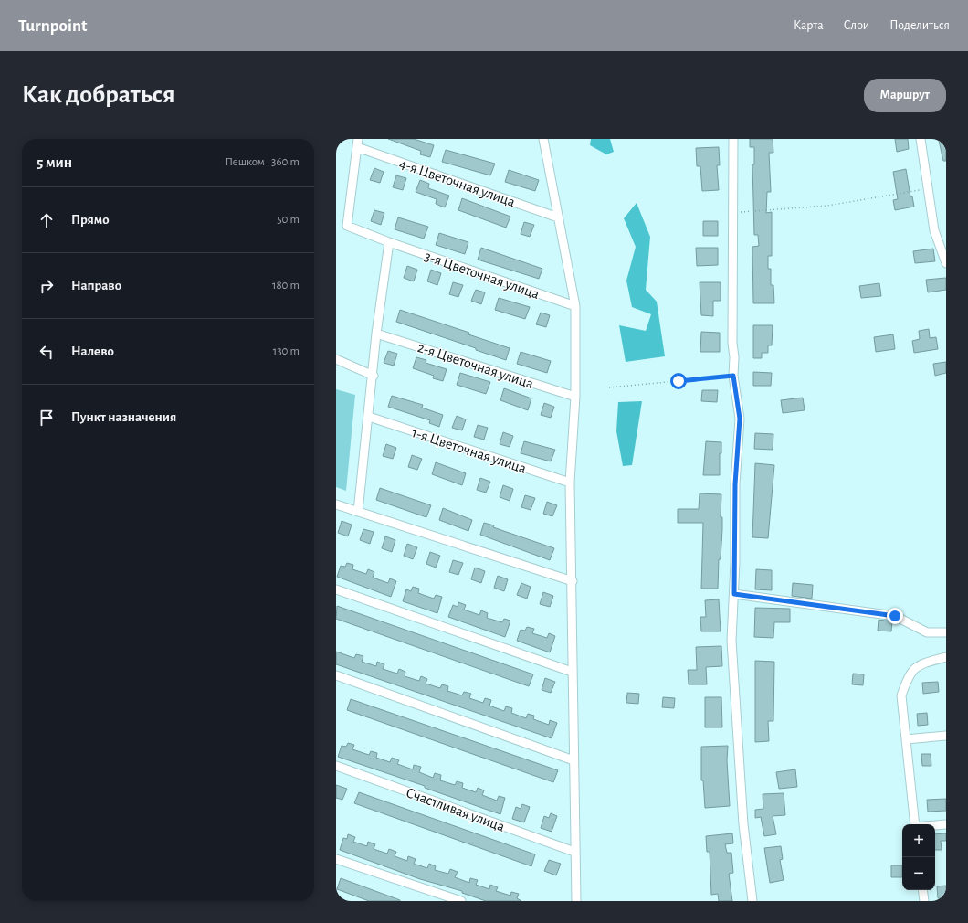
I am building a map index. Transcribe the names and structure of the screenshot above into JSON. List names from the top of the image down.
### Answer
{
  "streets": {
    "street": [
      "4-я Цветочная улица",
      "3-я Цветочная улица",
      "2-я Цветочная улица",
      "1-я Цветочная улица",
      "Счастливая улица"
    ]
  },
  "crossings": [
    ["4-я Цветочная улица", "3-я Цветочная улица"]
  ],
  "page": {
    "header": "Turnpoint",
    "nav": ["Карта", "Слои", "Поделиться"],
    "buttons": "Маршрут",
    "title": "Как добраться",
    "heading": ["5 мин", "Пешком · 360 m"],
    "list": [
      ["Прямо", "50 m"],
      ["Направо", "180 m"],
      ["Налево", "130 m"],
      "Пункт назначения"
    ],
    "map_buttons": ["+", "−"]
  }
}
